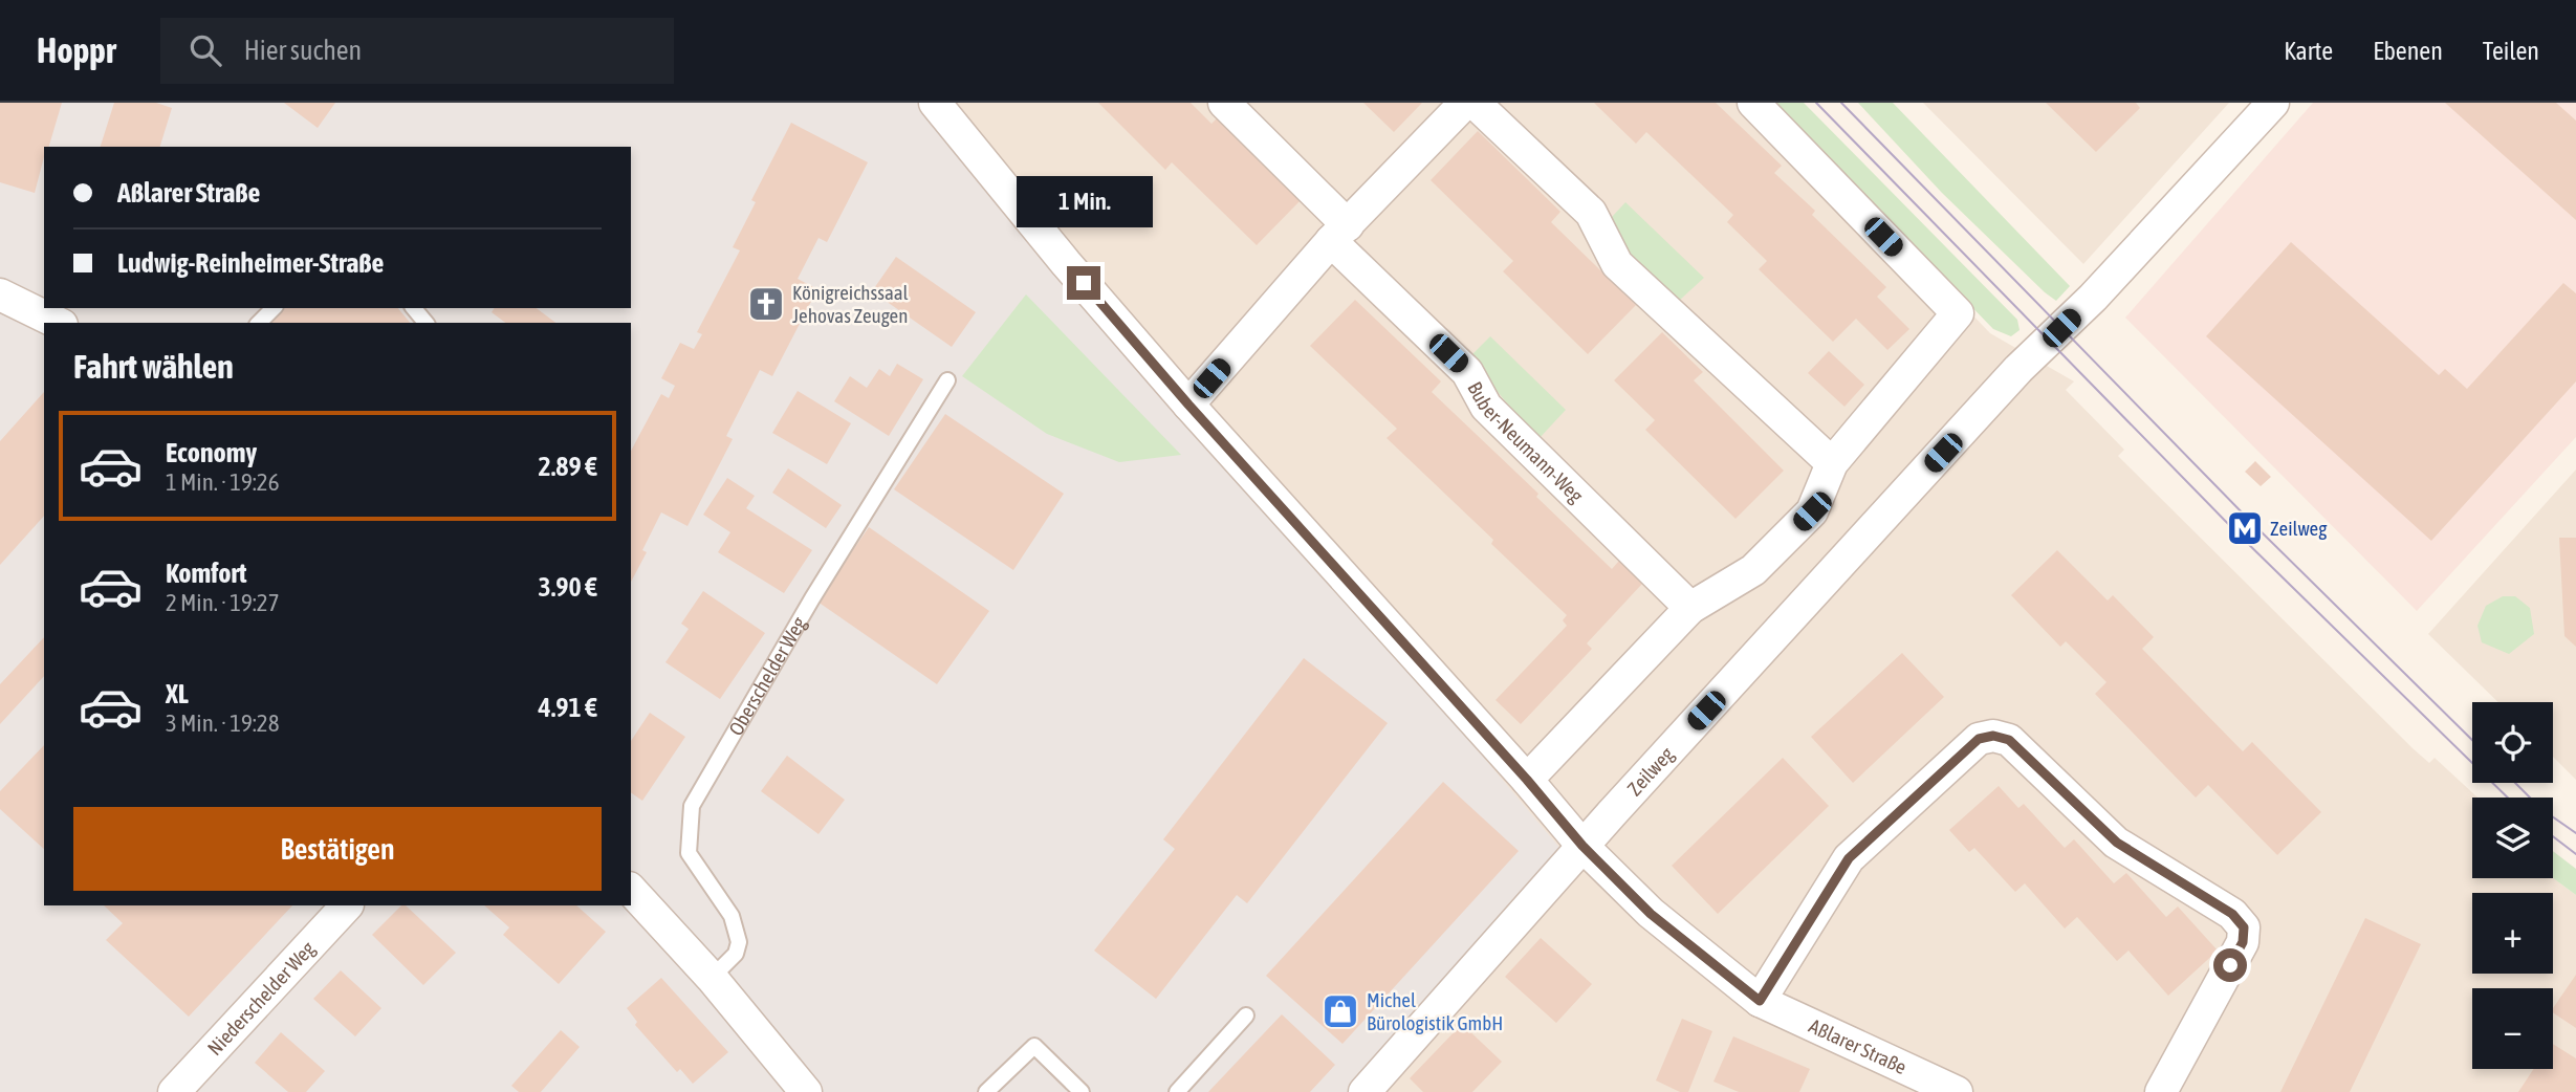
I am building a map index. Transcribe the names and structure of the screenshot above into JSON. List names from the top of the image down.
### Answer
{
  "streets": {
    "street": [
      "Buber-Neumann-Weg",
      "Zeilweg",
      "Niederschelder Weg",
      "Aßlarer Straße"
    ],
    "lane": ["Oberschelder Weg"]
  },
  "crossings": [
    ["Zeilweg", "Aßlarer Straße"]
  ],
  "places": {
    "church": ["Königreichssaal Jehovas Zeugen"],
    "metro station": ["Zeilweg"],
    "shop": ["Michel Bürologistik GmbH"]
  },
  "page": {
    "header": "Hoppr",
    "search": "Hier suchen",
    "nav": ["Karte", "Ebenen", "Teilen"],
    "banner": ["Aßlarer Straße", "Ludwig-Reinheimer-Straße"],
    "bubble": "1 Min.",
    "heading": "Fahrt wählen",
    "list": [
      {
        "name": "Economy",
        "note": "1 Min. · 19:26",
        "value": "2.89 €"
      },
      {
        "name": "Komfort",
        "note": "2 Min. · 19:27",
        "value": "3.90 €"
      },
      {
        "name": "XL",
        "note": "3 Min. · 19:28",
        "value": "4.91 €"
      }
    ],
    "map_buttons": ["+", "−"],
    "buttons": "Bestätigen"
  }
}
